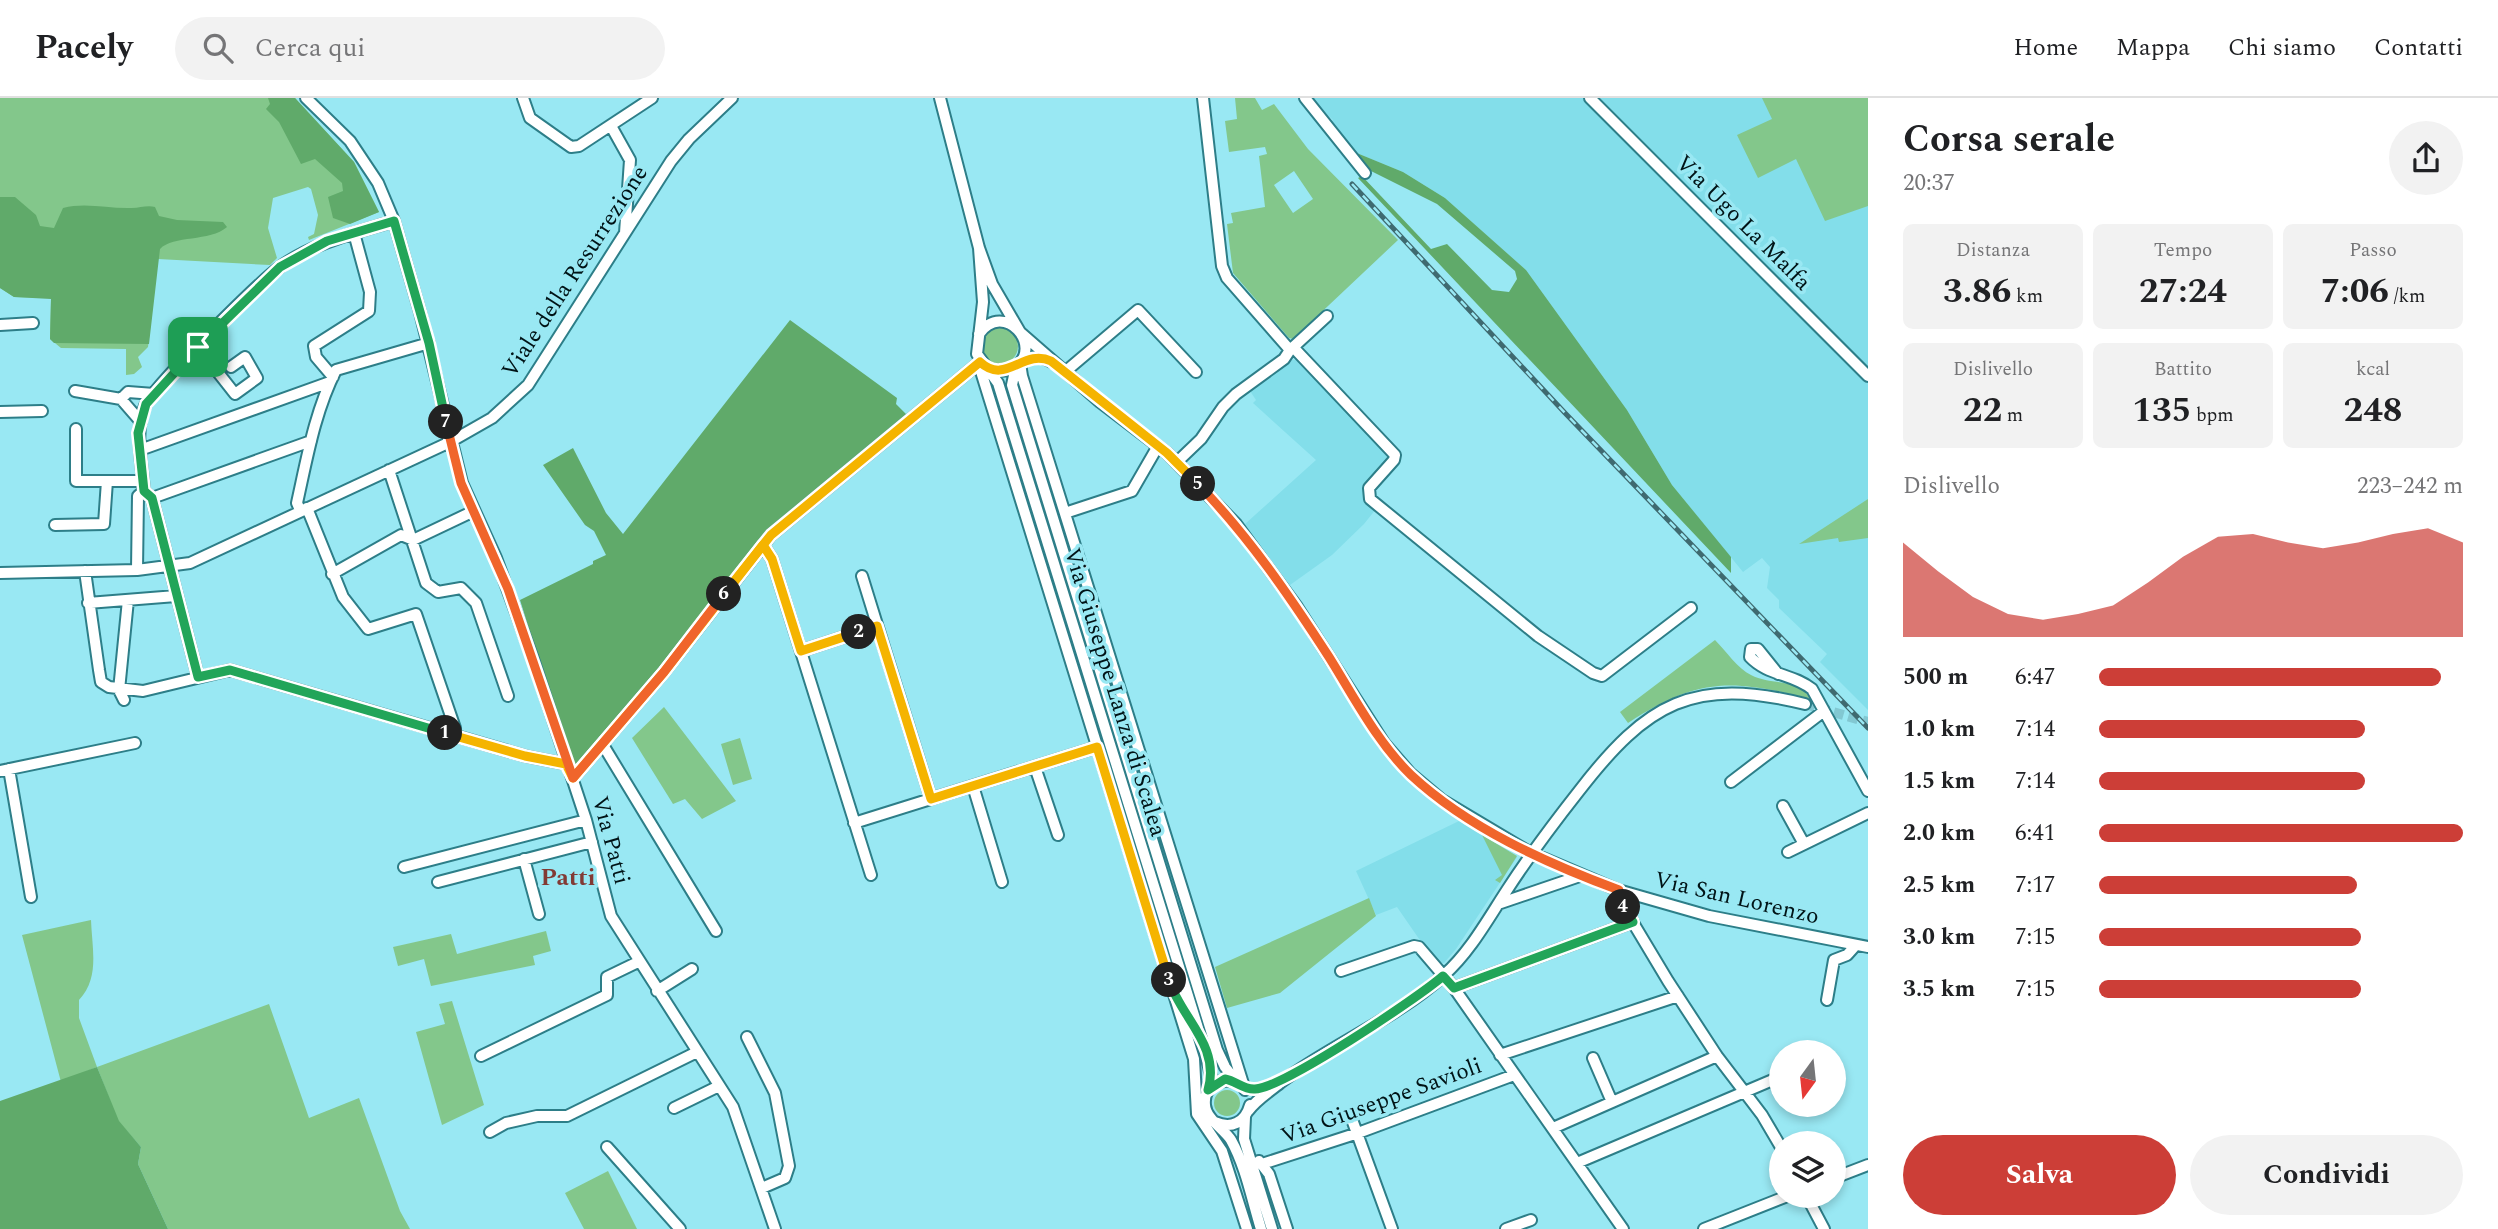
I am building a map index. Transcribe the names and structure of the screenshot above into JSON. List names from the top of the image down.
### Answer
{
  "streets": {
    "street": [
      "Via Ugo La Malfa",
      "Viale della Resurrezione",
      "Via Giuseppe Lanza di Scalea",
      "Via Patti",
      "Via San Lorenzo",
      "Via Giuseppe Savioli"
    ]
  },
  "crossings": [
    ["Viale della Resurrezione", "Via Patti"],
    ["Via Giuseppe Lanza di Scalea", "Via San Lorenzo"]
  ],
  "districts": ["Patti"],
  "north": "bottom",
  "page": {
    "header": "Pacely",
    "search": "Cerca qui",
    "nav": [
      "Home",
      "Mappa",
      "Chi siamo",
      "Contatti"
    ],
    "heading": ["Corsa serale", "20:37"],
    "stats": [
      ["Distanza", "3.86 km"],
      ["Tempo", "27:24"],
      ["Passo", "7:06 /km"],
      ["Dislivello", "22 m"],
      ["Battito", "135 bpm"],
      ["kcal", "248"]
    ],
    "pins": [
      "7",
      "5",
      "6",
      "2",
      "1",
      "4",
      "3"
    ],
    "chart": ["Dislivello", "223–242 m"],
    "list": [
      {
        "name": "500 m",
        "note": "6:47"
      },
      {
        "name": "1.0 km",
        "note": "7:14"
      },
      {
        "name": "1.5 km",
        "note": "7:14"
      },
      {
        "name": "2.0 km",
        "note": "6:41"
      },
      {
        "name": "2.5 km",
        "note": "7:17"
      },
      {
        "name": "3.0 km",
        "note": "7:15"
      },
      {
        "name": "3.5 km",
        "note": "7:15"
      }
    ],
    "buttons": ["Salva", "Condividi"]
  }
}
